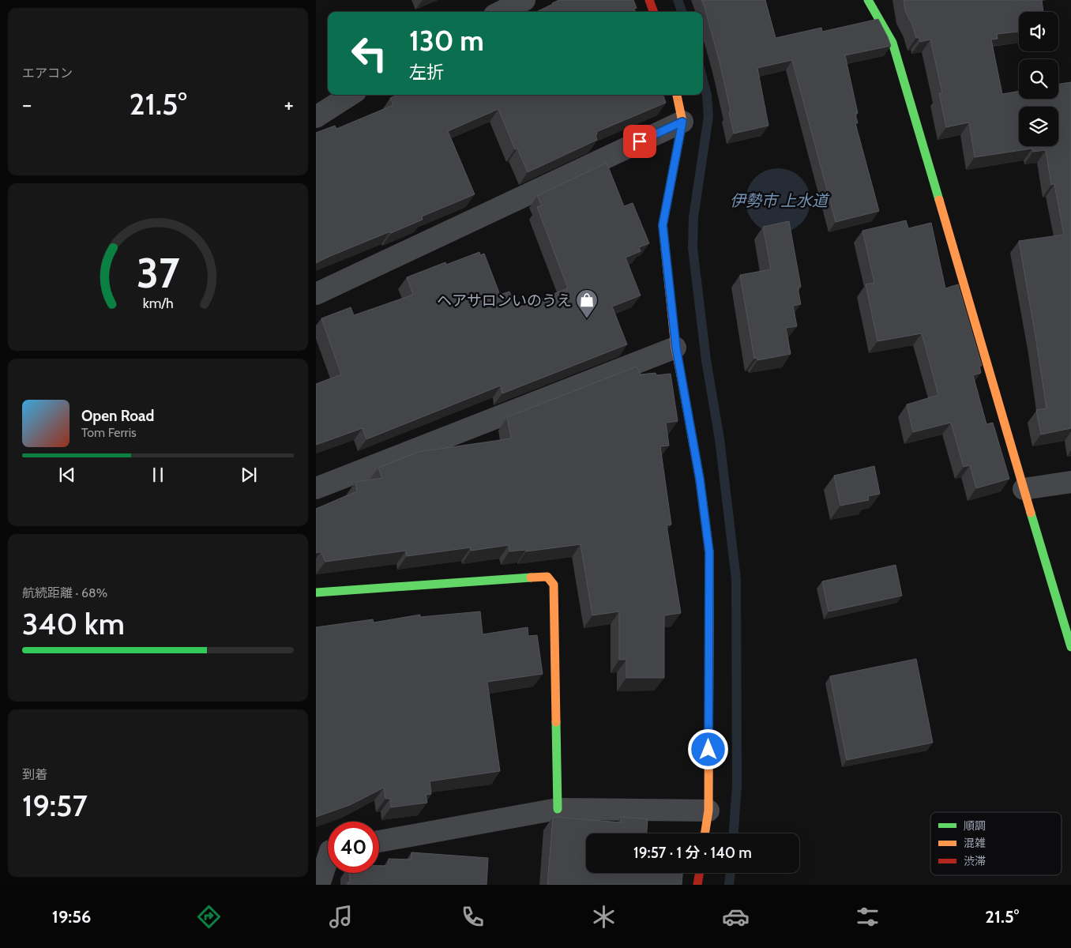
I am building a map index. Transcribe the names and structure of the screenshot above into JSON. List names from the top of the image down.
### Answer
{
  "water": ["伊勢市 上水道"],
  "places": {
    "shop": ["ヘアサロンいのうえ"]
  },
  "legend": ["順調", "混雑", "渋滞"],
  "page": {
    "tile": [
      "エアコン",
      ["航続距離 · 68%", "340 km"],
      ["到着", "19:57"]
    ],
    "turn": ["130 m", "左折"],
    "heat": ["−", "21.5°", "+"],
    "song": ["Open Road", "Tom Ferris"],
    "limit": "40",
    "trip": "19:57 · 1 分 · 140 m",
    "tabs": ["19:56", "21.5°"],
    "gauge": ["37", "km/h"]
  }
}
